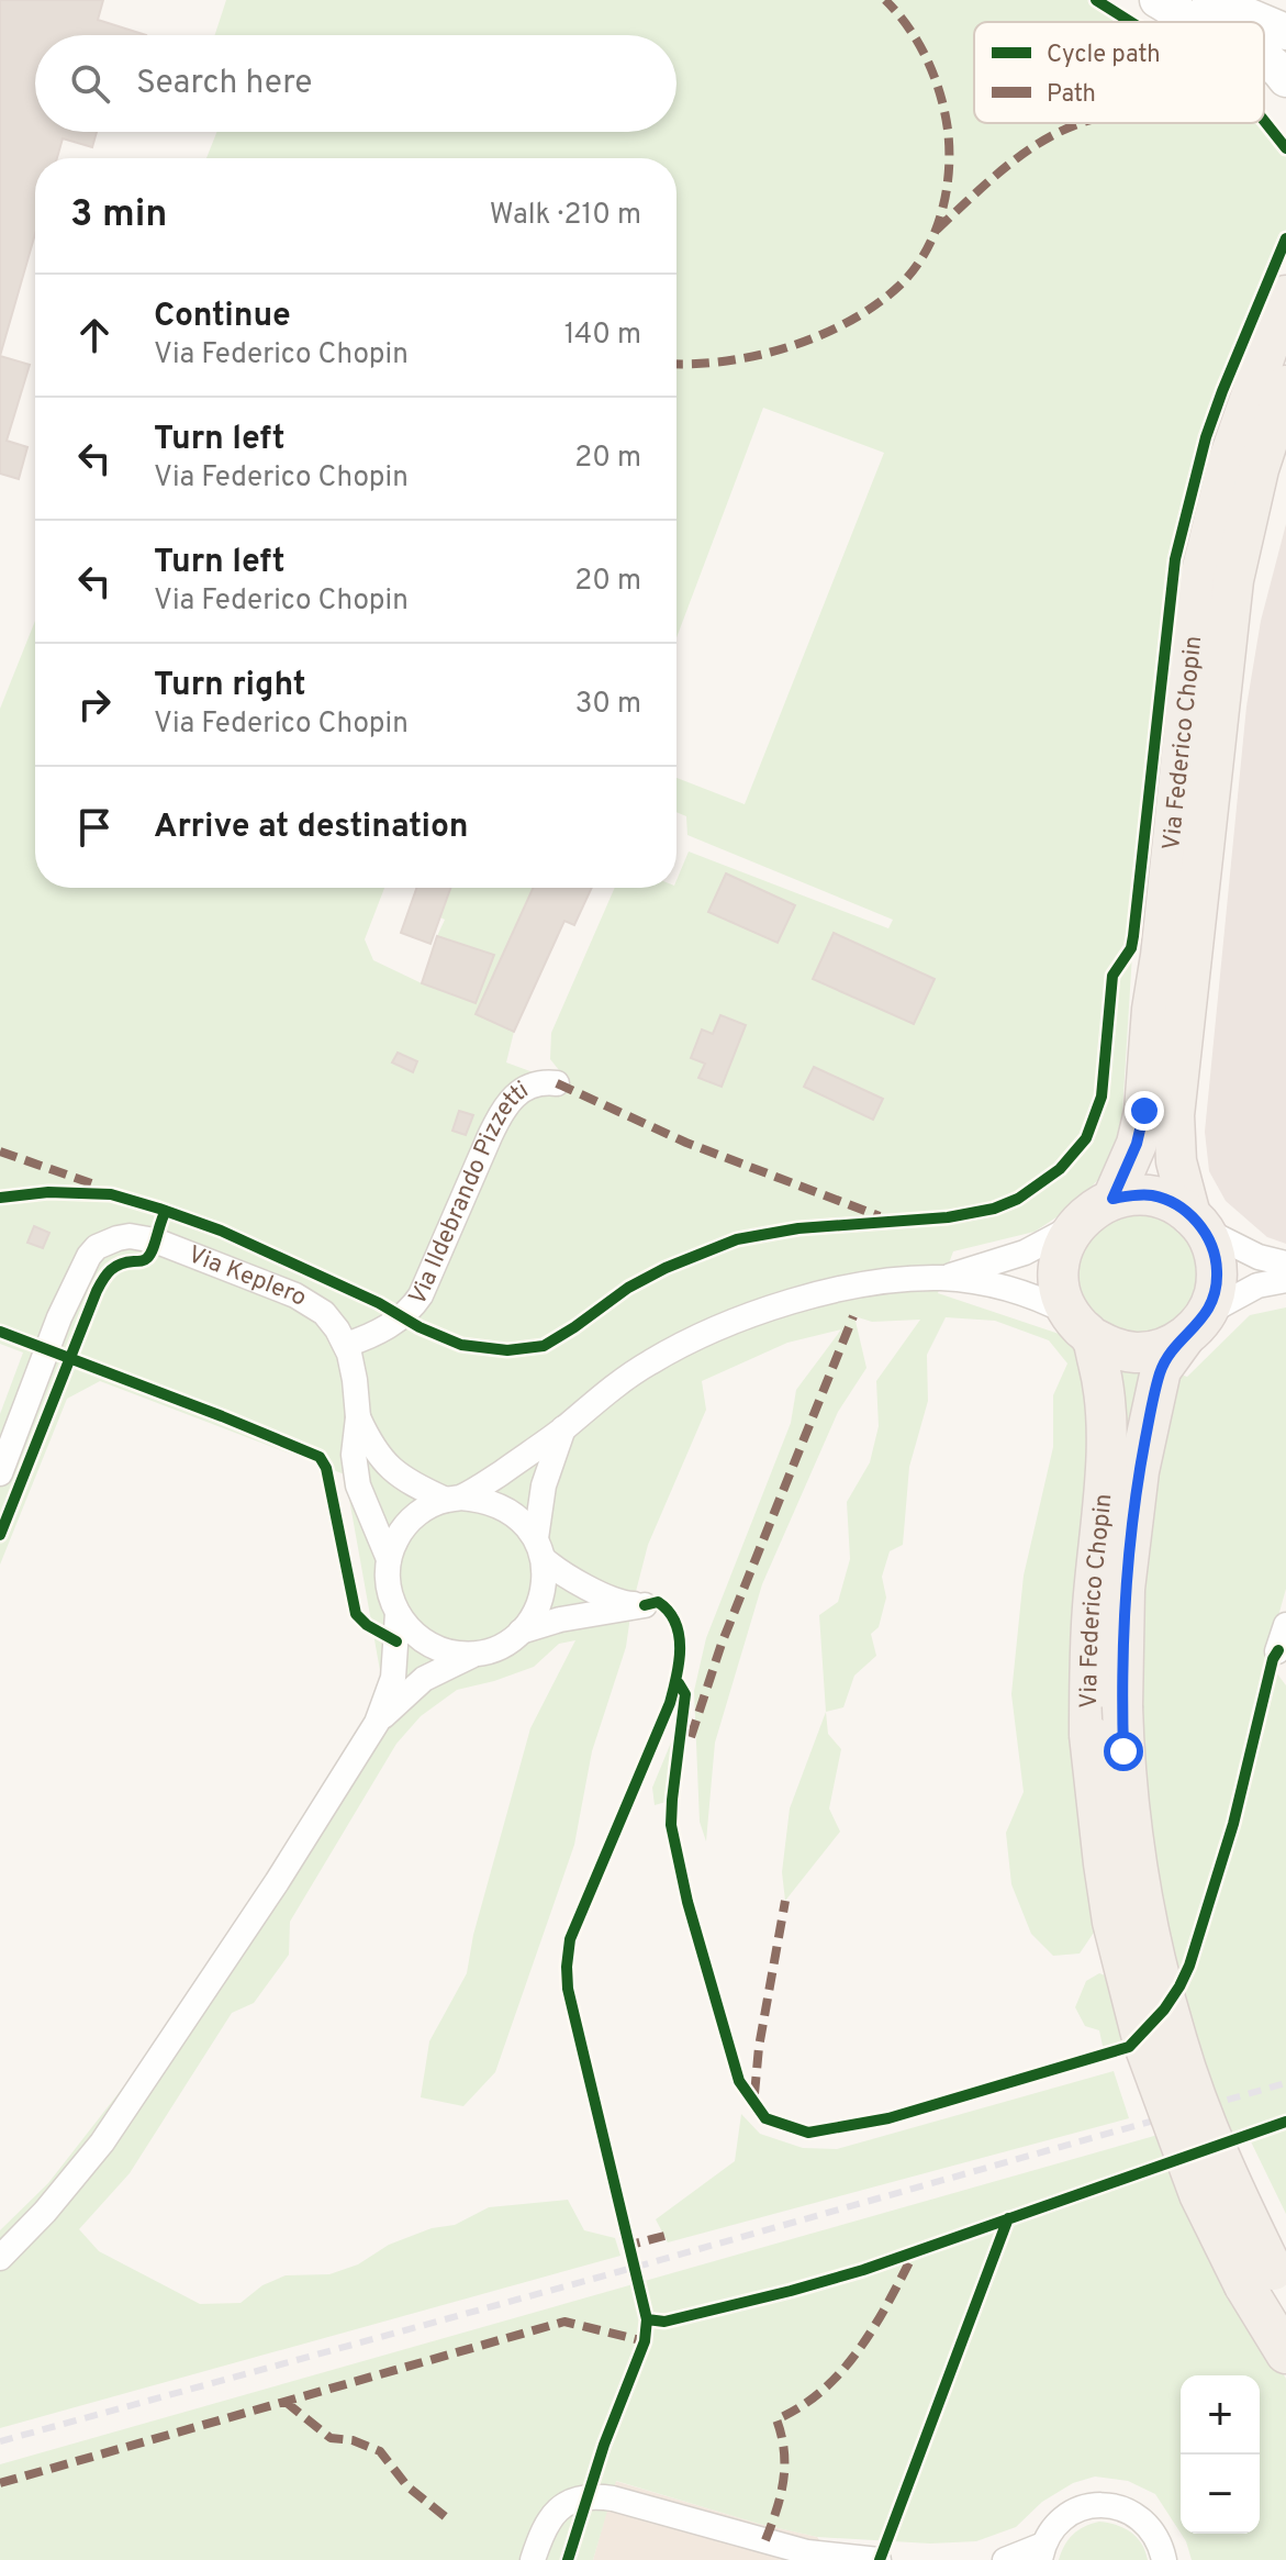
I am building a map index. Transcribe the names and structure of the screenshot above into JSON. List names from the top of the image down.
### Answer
{
  "streets": {
    "main road": ["Via Federico Chopin"],
    "street": ["Via Ildebrando Pizzetti", "Via Keplero"]
  },
  "crossings": [
    ["Via Ildebrando Pizzetti", "Via Keplero"]
  ],
  "legend": ["Cycle path", "Path"],
  "page": {
    "search": "Search here",
    "heading": ["3 min", "Walk · 210 m"],
    "list": [
      ["Continue", "Via Federico Chopin", "140 m"],
      ["Turn left", "Via Federico Chopin", "20 m"],
      ["Turn left", "Via Federico Chopin", "20 m"],
      ["Turn right", "Via Federico Chopin", "30 m"],
      "Arrive at destination"
    ],
    "map_buttons": ["+", "−"]
  }
}
